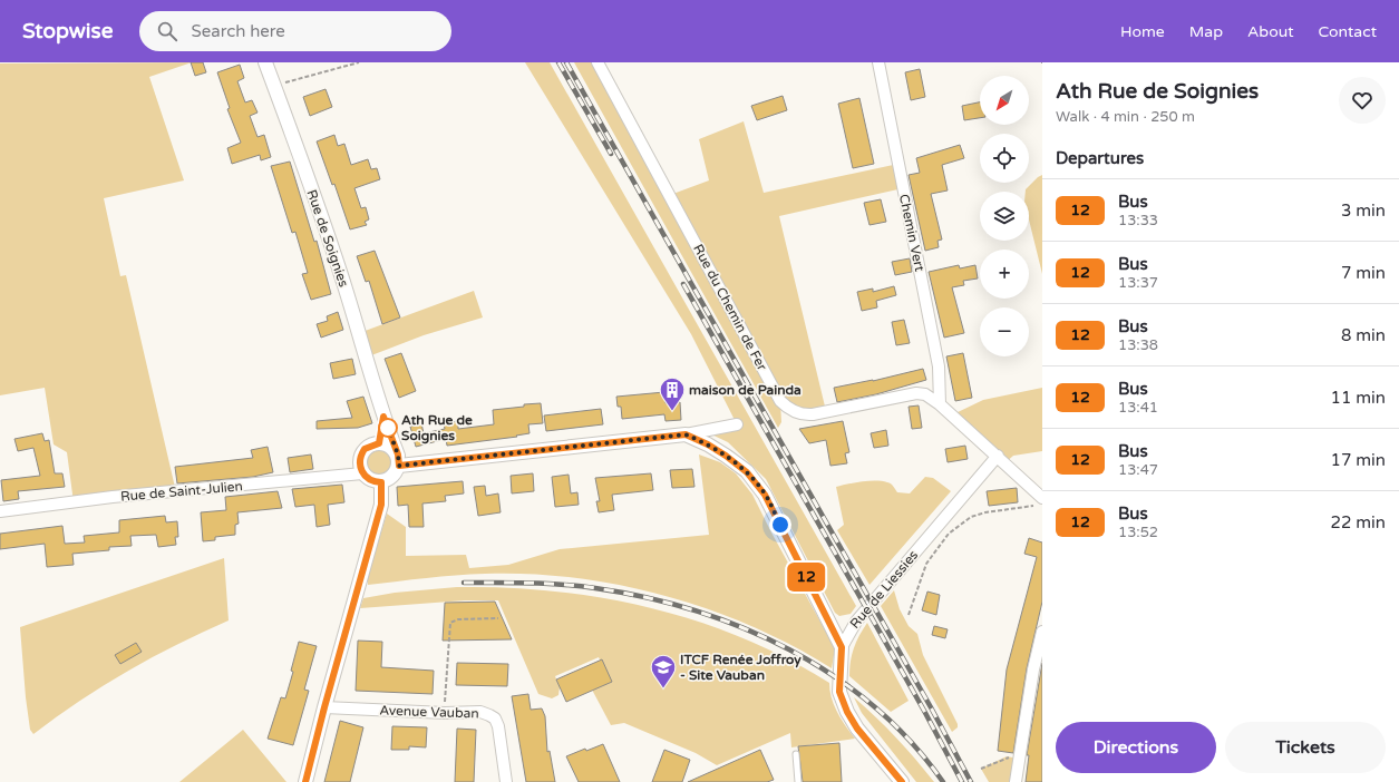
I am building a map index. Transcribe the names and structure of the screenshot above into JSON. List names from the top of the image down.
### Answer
{
  "streets": {
    "street": [
      "Chemin Vert",
      "Rue de Soignies",
      "Rue du Chemin de Fer",
      "Rue de Saint-Julien",
      "Rue de Liessies",
      "Avenue Vauban"
    ]
  },
  "crossings": [
    ["Chemin Vert", "Rue du Chemin de Fer"],
    ["Rue de Soignies", "Rue de Saint-Julien"],
    ["Rue du Chemin de Fer", "Rue de Liessies"]
  ],
  "places": {
    "building": ["maison de Painda"],
    "other": ["Ath Rue de Soignies"],
    "school or university": ["ITCF Renée Joffroy - Site Vauban"]
  },
  "lines": ["bus line 12"],
  "north": "bottom left",
  "page": {
    "header": "Stopwise",
    "search": "Search here",
    "nav": [
      "Home",
      "Map",
      "About",
      "Contact"
    ],
    "on_map": "12",
    "heading": [
      ["Ath Rue de Soignies", "Walk · 4 min · 250 m"],
      "Departures"
    ],
    "map_buttons": ["+", "−"],
    "list": [
      {
        "mark": "12",
        "name": "Bus",
        "note": "13:33",
        "value": "3 min"
      },
      {
        "mark": "12",
        "name": "Bus",
        "note": "13:37",
        "value": "7 min"
      },
      {
        "mark": "12",
        "name": "Bus",
        "note": "13:38",
        "value": "8 min"
      },
      {
        "mark": "12",
        "name": "Bus",
        "note": "13:41",
        "value": "11 min"
      },
      {
        "mark": "12",
        "name": "Bus",
        "note": "13:47",
        "value": "17 min"
      },
      {
        "mark": "12",
        "name": "Bus",
        "note": "13:52",
        "value": "22 min"
      }
    ],
    "buttons": ["Directions", "Tickets"]
  }
}
